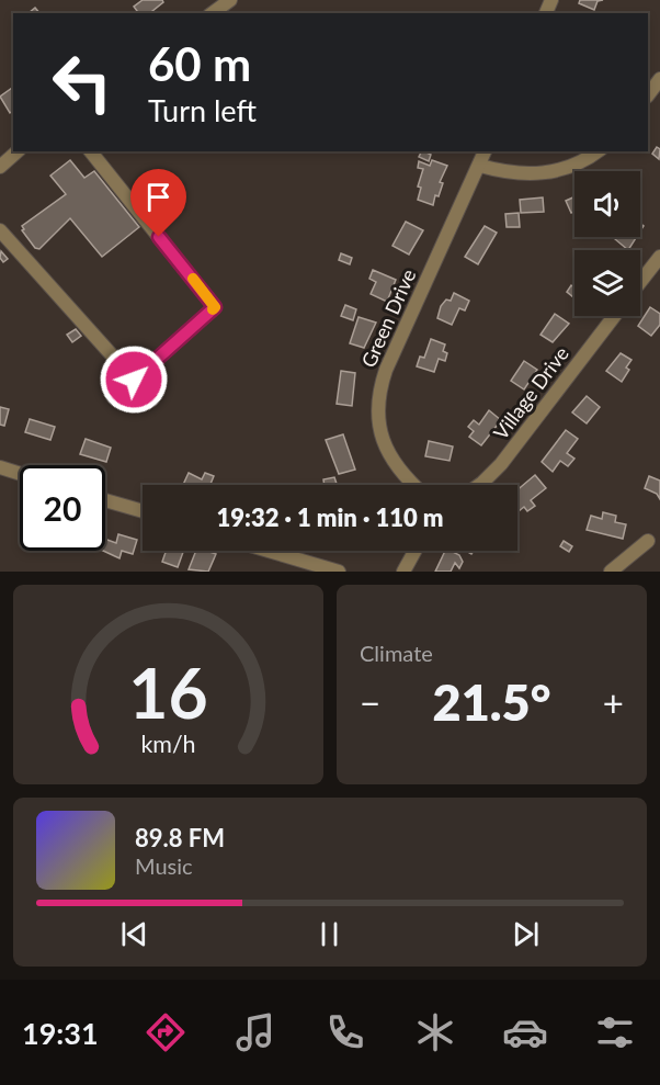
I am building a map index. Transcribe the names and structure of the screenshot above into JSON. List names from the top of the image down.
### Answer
{
  "streets": {
    "street": ["Green Drive", "Village Drive"]
  },
  "page": {
    "turn": ["60 m", "Turn left"],
    "limit": "20",
    "trip": "19:32 · 1 min · 110 m",
    "tile": "Climate",
    "heat": ["−", "21.5°", "+"],
    "song": ["89.8 FM", "Music"],
    "tabs": "19:31",
    "gauge": ["16", "km/h"]
  }
}
